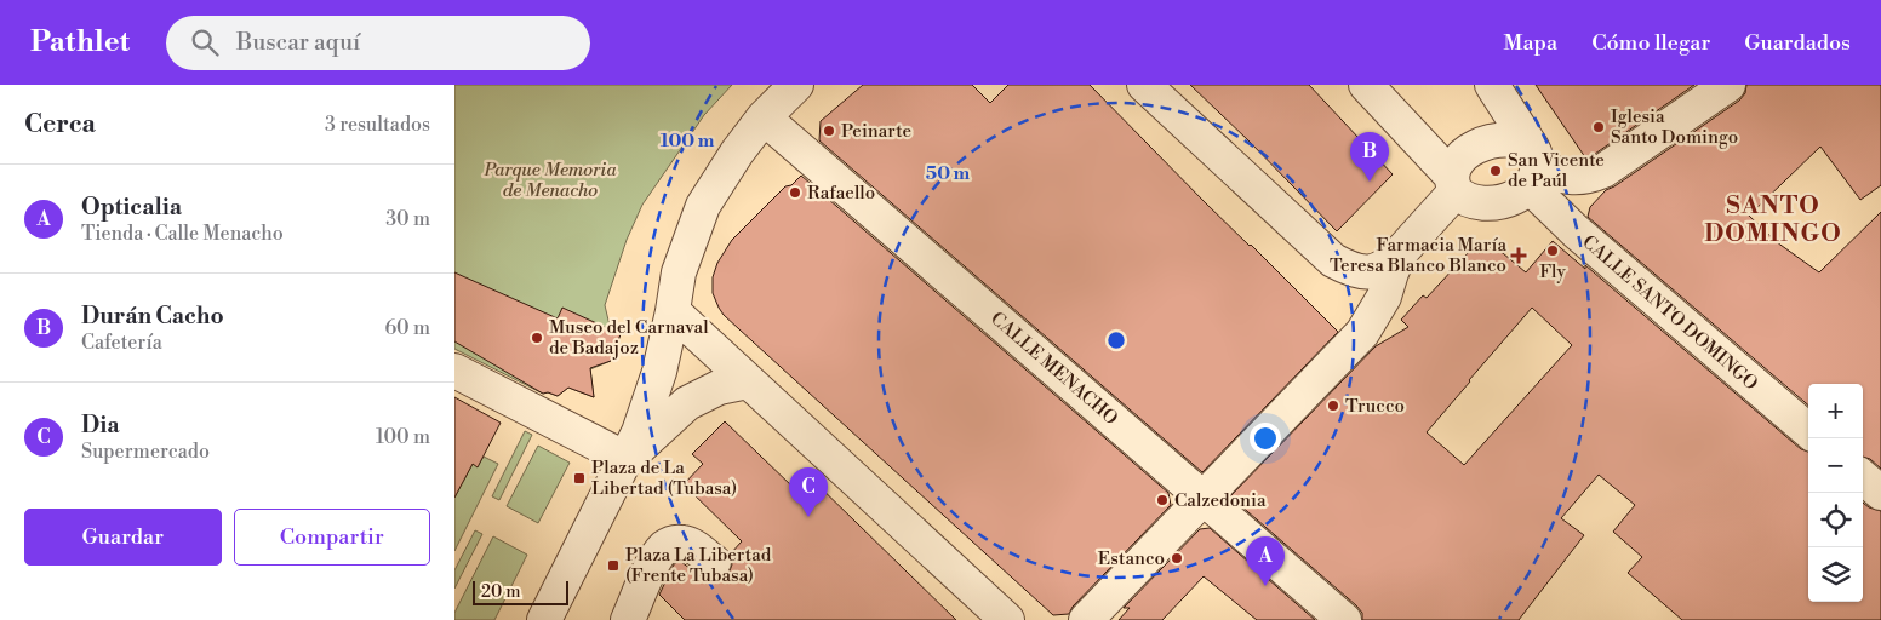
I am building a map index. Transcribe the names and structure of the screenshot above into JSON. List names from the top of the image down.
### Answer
{
  "streets": {
    "street": ["CALLE SANTO DOMINGO", "CALLE MENACHO"]
  },
  "districts": ["SANTO DOMINGO"],
  "parks": ["Parque Memoria de Menacho"],
  "places": {
    "other": [
      "Iglesia Santo Domingo",
      "Peinarte",
      "San Vicente de Paúl",
      "Rafaello",
      "Fly",
      "Museo del Carnaval de Badajoz",
      "Trucco",
      "Calzedonia",
      "Estanco"
    ],
    "health": ["Farmacia María Teresa Blanco Blanco"],
    "transit": ["Plaza de La Libertad (Tubasa)", "Plaza La Libertad (Frente Tubasa)"]
  },
  "scale_bar": "20 m",
  "page": {
    "header": "Pathlet",
    "search": "Buscar aquí",
    "nav": ["Mapa", "Cómo llegar", "Guardados"],
    "heading": ["Cerca", "3 resultados"],
    "pins": ["B", "C", "A"],
    "list": [
      {
        "mark": "A",
        "name": "Opticalia",
        "note": "Tienda · Calle Menacho",
        "value": "30 m"
      },
      {
        "mark": "B",
        "name": "Durán Cacho",
        "note": "Cafetería",
        "value": "60 m"
      },
      {
        "mark": "C",
        "name": "Dia",
        "note": "Supermercado",
        "value": "100 m"
      }
    ],
    "map_buttons": ["+", "−"],
    "buttons": ["Guardar", "Compartir"],
    "scale": "20 m"
  },
  "rings": ["100 m", "50 m"]
}
